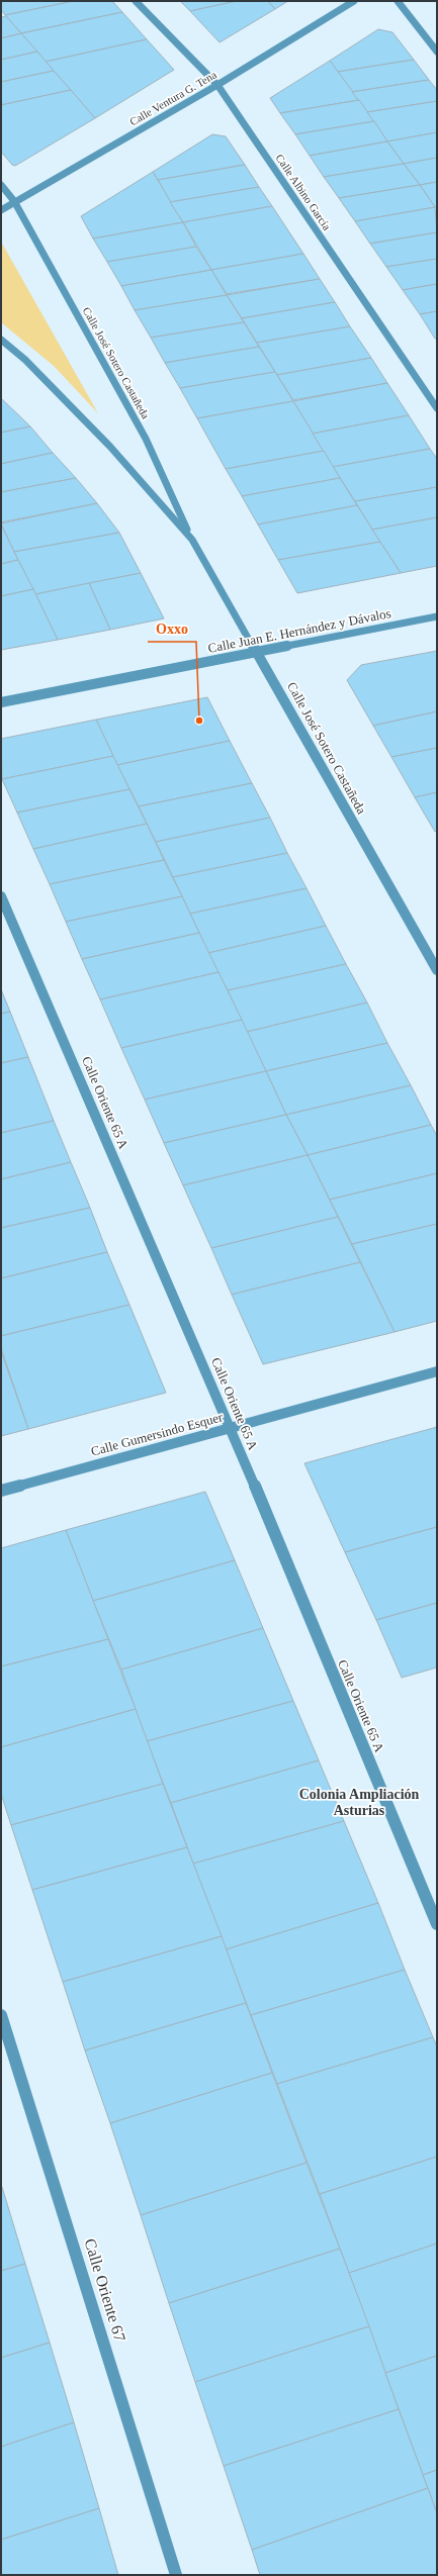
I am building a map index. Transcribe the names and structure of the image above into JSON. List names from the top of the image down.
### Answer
{
  "streets": {
    "street": [
      "Calle Ventura G. Tena",
      "Calle Albino García",
      "Calle José Sotero Castañeda",
      "Calle Juan E. Hernández y Dávalos",
      "Calle Oriente 65 A",
      "Calle Gumersindo Esquer",
      "Calle Oriente 67"
    ]
  },
  "crossings": [
    ["Calle Ventura G. Tena", "Calle Albino García"],
    ["Calle Ventura G. Tena", "Calle José Sotero Castañeda"],
    ["Calle José Sotero Castañeda", "Calle Juan E. Hernández y Dávalos"],
    ["Calle Oriente 65 A", "Calle Gumersindo Esquer"]
  ],
  "districts": ["Colonia Ampliación Asturias"],
  "places": ["Oxxo"]
}
